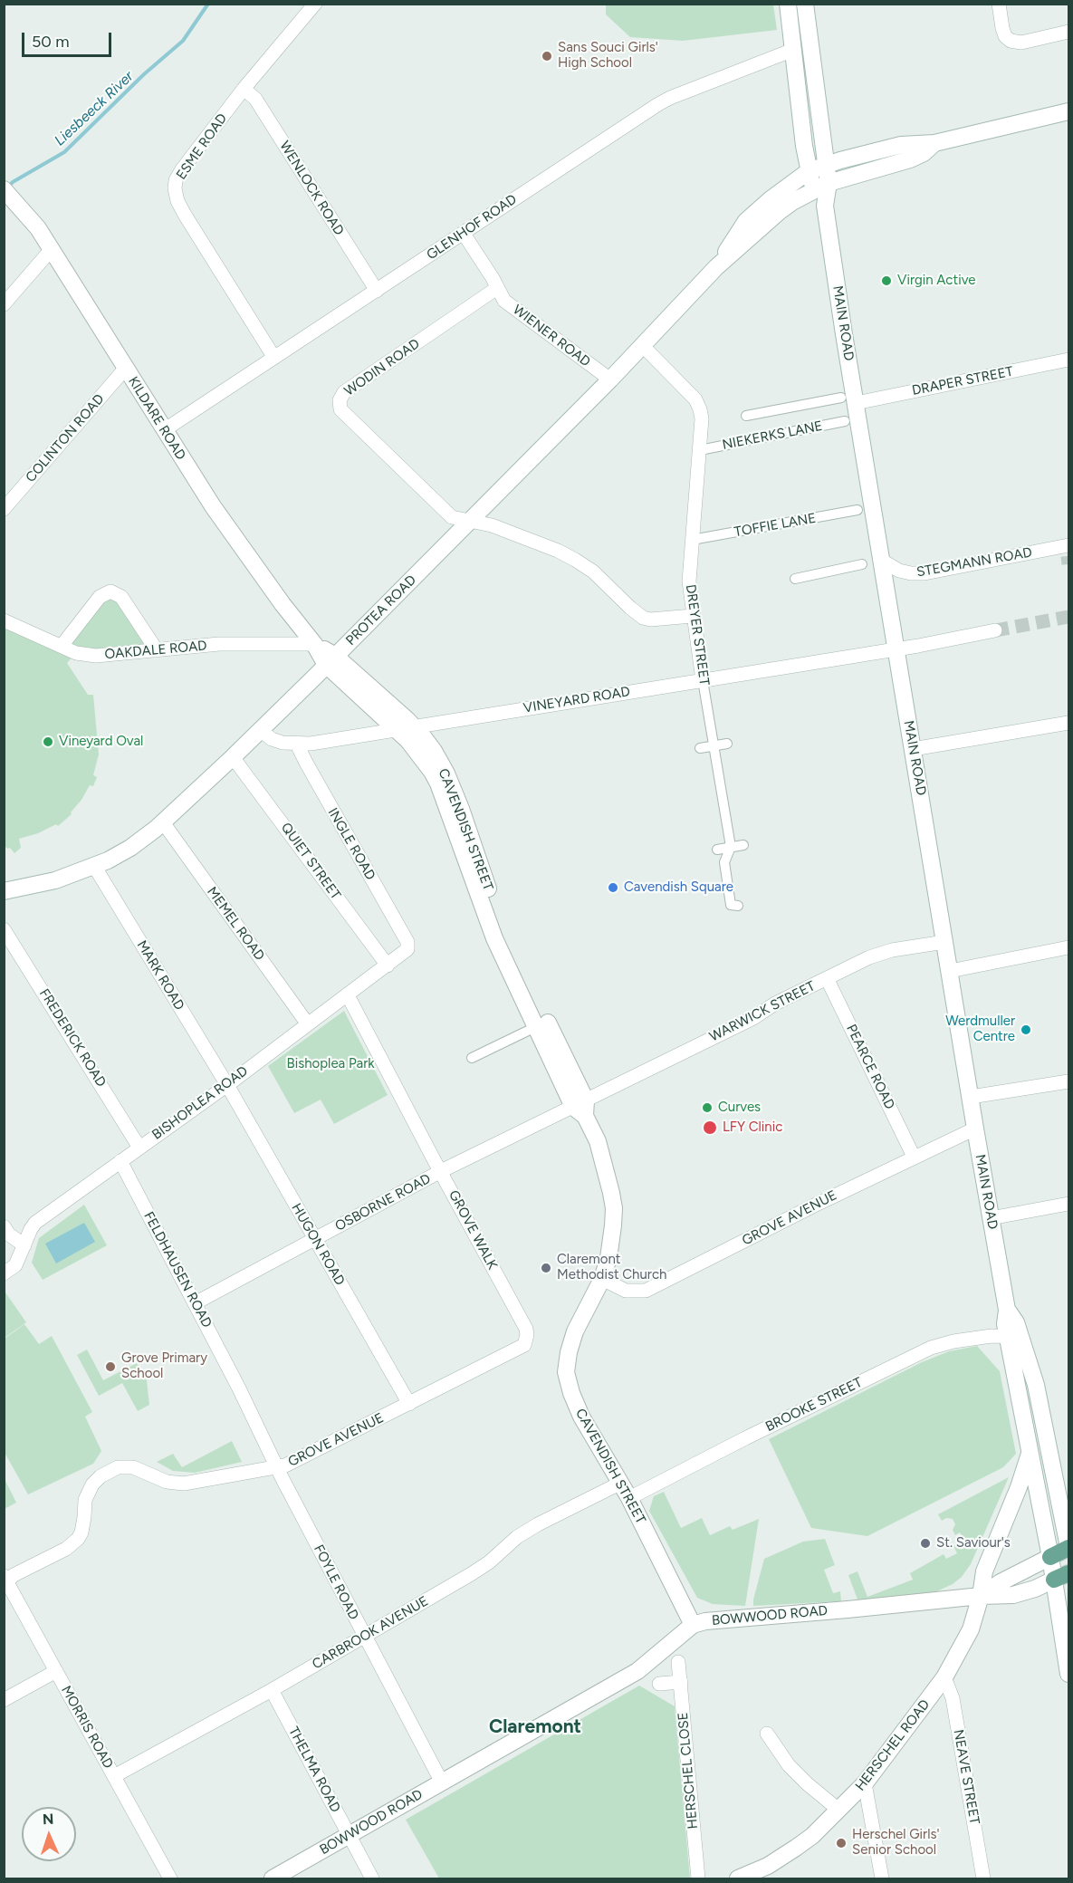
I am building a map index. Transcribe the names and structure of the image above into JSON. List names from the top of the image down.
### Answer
{
  "streets": {
    "main road": [
      "MAIN ROAD",
      "KILDARE ROAD",
      "PROTEA ROAD",
      "CAVENDISH STREET",
      "BOWWOOD ROAD",
      "HERSCHEL ROAD"
    ],
    "street": [
      "ESME ROAD",
      "WENLOCK ROAD",
      "GLENHOF ROAD",
      "WIENER ROAD",
      "WODIN ROAD",
      "DRAPER STREET",
      "NIEKERKS LANE",
      "COLINTON ROAD",
      "TOFFIE LANE",
      "STEGMANN ROAD",
      "DREYER STREET",
      "OAKDALE ROAD",
      "VINEYARD ROAD",
      "INGLE ROAD",
      "QUIET STREET",
      "MEMEL ROAD",
      "MARK ROAD",
      "WARWICK STREET",
      "FREDERICK ROAD",
      "PEARCE ROAD",
      "BISHOPLEA ROAD",
      "OSBORNE ROAD",
      "GROVE AVENUE",
      "GROVE WALK",
      "HUGON ROAD",
      "FELDHAUSEN ROAD",
      "BROOKE STREET",
      "FOYLE ROAD",
      "CARBROOK AVENUE",
      "MORRIS ROAD",
      "THELMA ROAD",
      "HERSCHEL CLOSE",
      "NEAVE STREET"
    ]
  },
  "crossings": [
    ["ESME ROAD", "WENLOCK ROAD"],
    ["ESME ROAD", "GLENHOF ROAD"],
    ["WENLOCK ROAD", "GLENHOF ROAD"],
    ["GLENHOF ROAD", "MAIN ROAD"],
    ["GLENHOF ROAD", "WIENER ROAD"],
    ["GLENHOF ROAD", "KILDARE ROAD"],
    ["MAIN ROAD", "DRAPER STREET"],
    ["MAIN ROAD", "STEGMANN ROAD"],
    ["MAIN ROAD", "PROTEA ROAD"],
    ["MAIN ROAD", "VINEYARD ROAD"],
    ["MAIN ROAD", "WARWICK STREET"],
    ["MAIN ROAD", "GROVE AVENUE"],
    ["MAIN ROAD", "BROOKE STREET"],
    ["MAIN ROAD", "BOWWOOD ROAD"],
    ["MAIN ROAD", "HERSCHEL ROAD"],
    ["WIENER ROAD", "WODIN ROAD"],
    ["WIENER ROAD", "PROTEA ROAD"],
    ["WODIN ROAD", "PROTEA ROAD"],
    ["KILDARE ROAD", "COLINTON ROAD"],
    ["KILDARE ROAD", "OAKDALE ROAD"],
    ["KILDARE ROAD", "CAVENDISH STREET"],
    ["NIEKERKS LANE", "DREYER STREET"],
    ["TOFFIE LANE", "DREYER STREET"],
    ["PROTEA ROAD", "DREYER STREET"],
    ["PROTEA ROAD", "VINEYARD ROAD"],
    ["PROTEA ROAD", "CAVENDISH STREET"],
    ["PROTEA ROAD", "QUIET STREET"],
    ["PROTEA ROAD", "MEMEL ROAD"],
    ["PROTEA ROAD", "MARK ROAD"],
    ["DREYER STREET", "VINEYARD ROAD"],
    ["OAKDALE ROAD", "CAVENDISH STREET"],
    ["VINEYARD ROAD", "CAVENDISH STREET"],
    ["VINEYARD ROAD", "INGLE ROAD"],
    ["CAVENDISH STREET", "WARWICK STREET"],
    ["CAVENDISH STREET", "OSBORNE ROAD"],
    ["CAVENDISH STREET", "GROVE AVENUE"],
    ["CAVENDISH STREET", "BROOKE STREET"],
    ["CAVENDISH STREET", "BOWWOOD ROAD"],
    ["CAVENDISH STREET", "CARBROOK AVENUE"],
    ["INGLE ROAD", "BISHOPLEA ROAD"],
    ["QUIET STREET", "BISHOPLEA ROAD"],
    ["MEMEL ROAD", "BISHOPLEA ROAD"],
    ["MARK ROAD", "BISHOPLEA ROAD"],
    ["MARK ROAD", "HUGON ROAD"],
    ["WARWICK STREET", "PEARCE ROAD"],
    ["WARWICK STREET", "OSBORNE ROAD"],
    ["FREDERICK ROAD", "BISHOPLEA ROAD"],
    ["PEARCE ROAD", "GROVE AVENUE"],
    ["BISHOPLEA ROAD", "GROVE WALK"],
    ["BISHOPLEA ROAD", "HUGON ROAD"],
    ["BISHOPLEA ROAD", "FELDHAUSEN ROAD"],
    ["OSBORNE ROAD", "GROVE WALK"],
    ["OSBORNE ROAD", "HUGON ROAD"],
    ["OSBORNE ROAD", "FELDHAUSEN ROAD"],
    ["GROVE AVENUE", "GROVE WALK"],
    ["GROVE AVENUE", "HUGON ROAD"],
    ["GROVE AVENUE", "FELDHAUSEN ROAD"],
    ["GROVE AVENUE", "FOYLE ROAD"],
    ["GROVE AVENUE", "MORRIS ROAD"],
    ["FELDHAUSEN ROAD", "FOYLE ROAD"],
    ["FOYLE ROAD", "BOWWOOD ROAD"],
    ["FOYLE ROAD", "CARBROOK AVENUE"],
    ["BOWWOOD ROAD", "HERSCHEL ROAD"],
    ["BOWWOOD ROAD", "THELMA ROAD"],
    ["CARBROOK AVENUE", "MORRIS ROAD"],
    ["CARBROOK AVENUE", "THELMA ROAD"],
    ["HERSCHEL ROAD", "NEAVE STREET"]
  ],
  "districts": ["Claremont"],
  "water": ["Liesbeeck River"],
  "parks": ["Bishoplea Park"],
  "places": [
    "Sans Souci Girls' High School",
    "Virgin Active",
    "Vineyard Oval",
    "Cavendish Square",
    "Werdmuller Centre",
    "Curves",
    "LFY Clinic",
    "Claremont Methodist Church",
    "Grove Primary School",
    "St. Saviour's",
    "Herschel Girls' Senior School"
  ],
  "scale_bar": "50 m",
  "north": "top"
}
